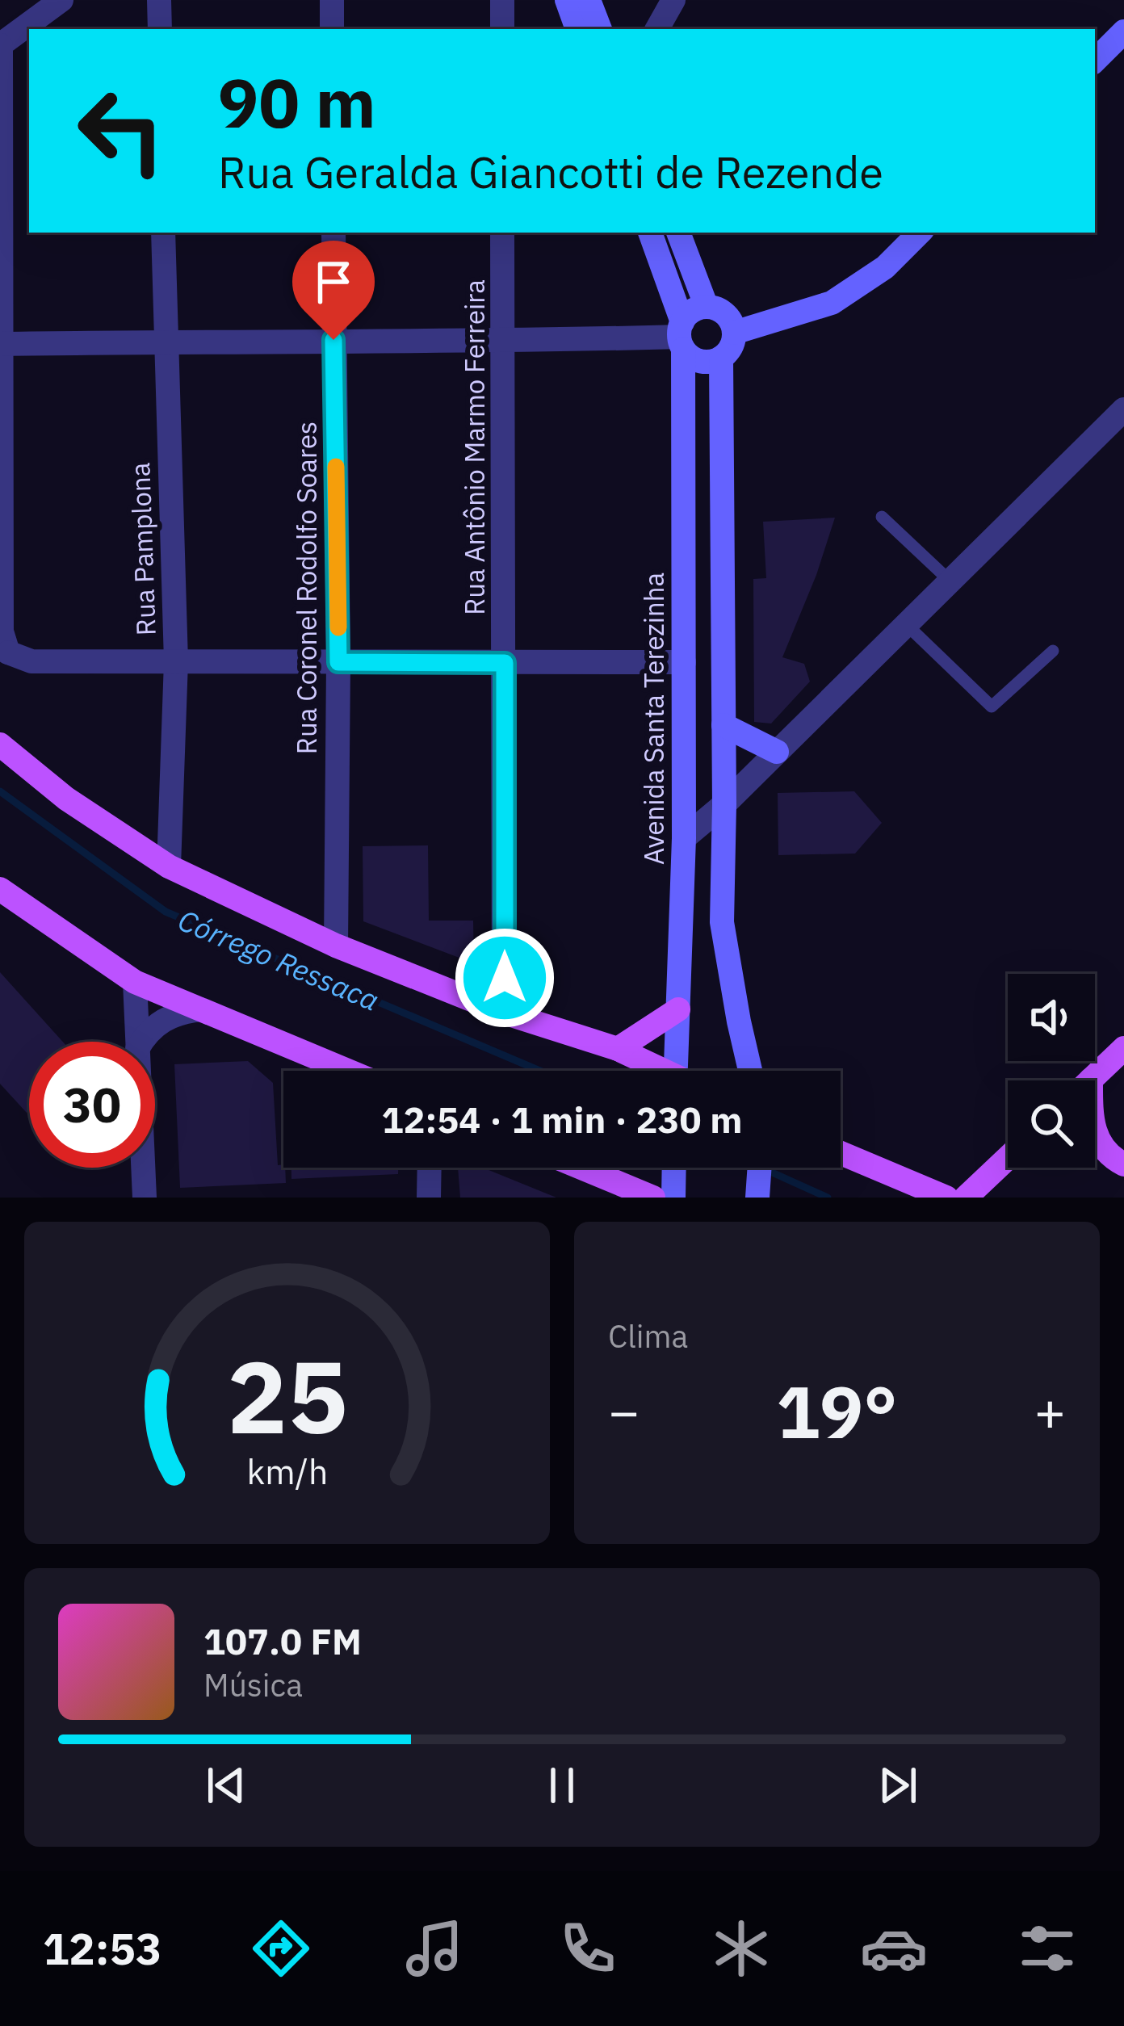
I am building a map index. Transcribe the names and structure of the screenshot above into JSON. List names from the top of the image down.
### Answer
{
  "streets": {
    "street": [
      "Rua Antônio Marmo Ferreira",
      "Rua Pamplona",
      "Rua Coronel Rodolfo Soares",
      "Avenida Santa Terezinha"
    ]
  },
  "water": ["Córrego Ressaca"],
  "page": {
    "turn": ["90 m", "Rua Geralda Giancotti de Rezende"],
    "limit": "30",
    "trip": "12:54 · 1 min · 230 m",
    "tile": "Clima",
    "heat": ["−", "19°", "+"],
    "song": ["107.0 FM", "Música"],
    "tabs": "12:53",
    "gauge": ["25", "km/h"]
  }
}
